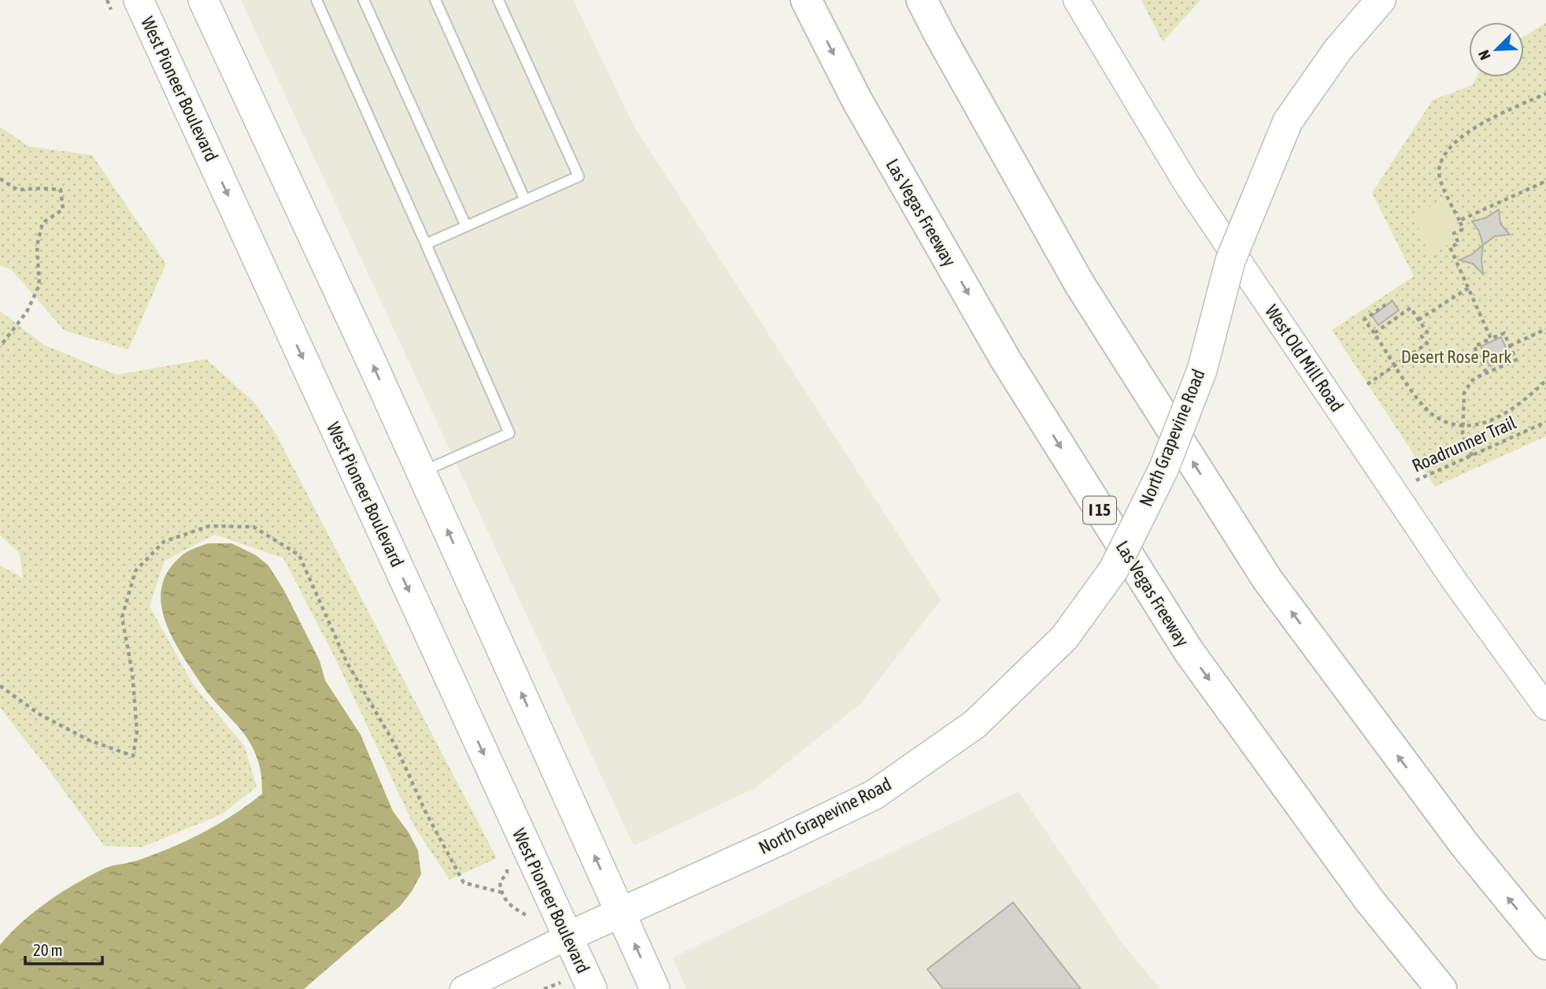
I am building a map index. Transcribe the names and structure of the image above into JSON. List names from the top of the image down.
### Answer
{
  "streets": {
    "highway": ["Las Vegas Freeway", "I 15"],
    "main road": ["West Pioneer Boulevard", "North Grapevine Road"],
    "street": ["West Old Mill Road"],
    "path": ["Roadrunner Trail"]
  },
  "crossings": [
    ["West Pioneer Boulevard", "North Grapevine Road"],
    ["West Old Mill Road", "Roadrunner Trail"]
  ],
  "parks": ["Desert Rose Park"],
  "scale_bar": "20 m",
  "north": "bottom left"
}
